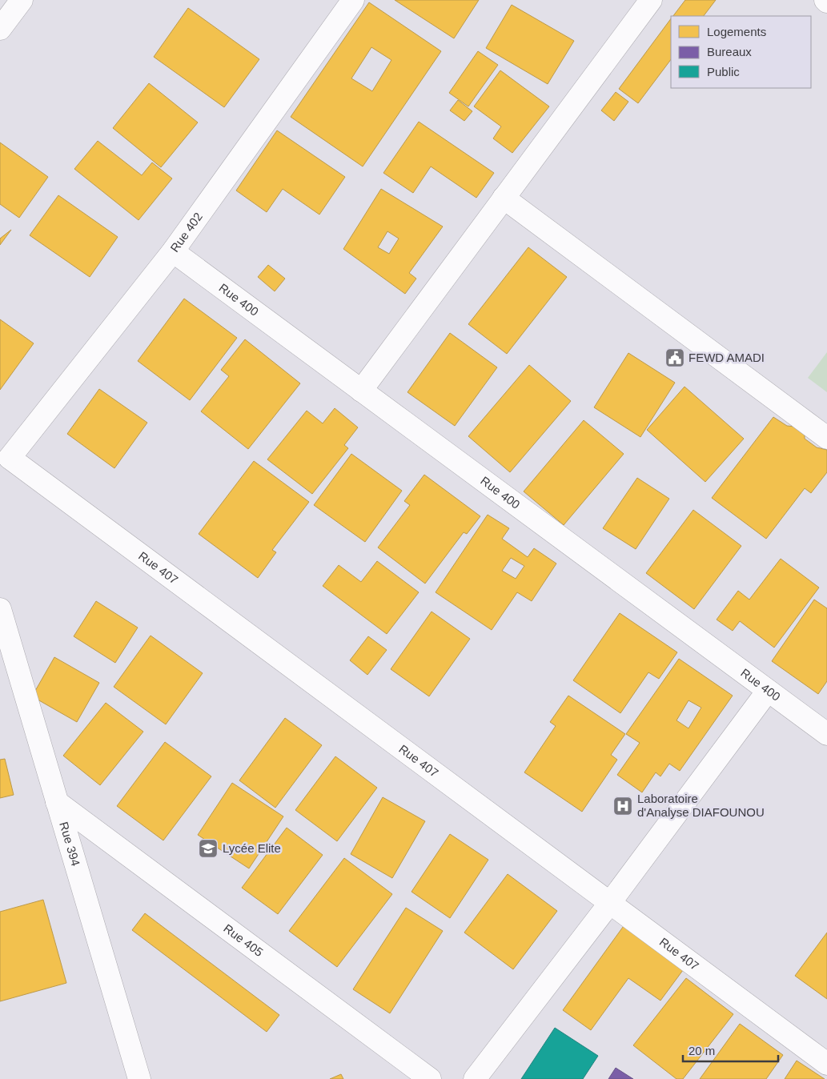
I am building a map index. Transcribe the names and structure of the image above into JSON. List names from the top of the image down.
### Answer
{
  "streets": {
    "street": [
      "Rue 402",
      "Rue 400",
      "Rue 407",
      "Rue 394",
      "Rue 405"
    ]
  },
  "crossings": [
    ["Rue 402", "Rue 400"],
    ["Rue 402", "Rue 407"],
    ["Rue 394", "Rue 405"]
  ],
  "places": {
    "public building": ["FEWD AMADI"],
    "hospital": ["Laboratoire d'Analyse DIAFOUNOU"],
    "school or university": ["Lycée Elite"]
  },
  "legend": ["Logements", "Bureaux", "Public"],
  "scale_bar": "20 m"
}
